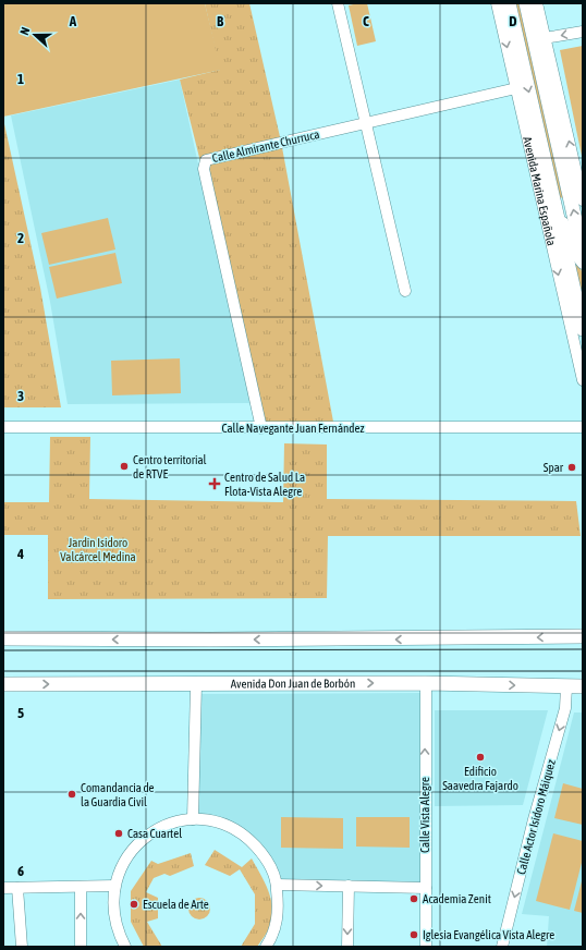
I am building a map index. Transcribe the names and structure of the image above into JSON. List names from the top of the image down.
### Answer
{
  "streets": {
    "main road": ["Avenida Marina Española", "Avenida Don Juan de Borbón"],
    "street": [
      "Calle Almirante Churruca",
      "Calle Navegante Juan Fernández",
      "Calle Vista Alegre",
      "Calle Actor Isidoro Máiquez"
    ]
  },
  "crossings": [
    ["Calle Almirante Churruca", "Avenida Marina Española"],
    ["Calle Almirante Churruca", "Calle Navegante Juan Fernández"],
    ["Avenida Don Juan de Borbón", "Calle Vista Alegre"],
    ["Avenida Don Juan de Borbón", "Calle Actor Isidoro Máiquez"]
  ],
  "one_way": ["Calle Vista Alegre", "Calle Actor Isidoro Máiquez"],
  "parks": ["Jardin Isidoro Valcárcel Medina"],
  "places": {
    "other": [
      "Centro territorial de RTVE",
      "Spar",
      "Edificio Saavedra Fajardo",
      "Comandancia de la Guardia Civil",
      "Casa Cuartel",
      "Academia Zenit",
      "Escuela de Arte",
      "Iglesia Evangélica Vista Alegre"
    ],
    "health": ["Centro de Salud La Flota-Vista Alegre"]
  },
  "north": "left",
  "grid": {
    "columns": [
      "A",
      "B",
      "C",
      "D"
    ],
    "rows": [
      "1",
      "2",
      "3",
      "4",
      "5",
      "6"
    ]
  }
}
